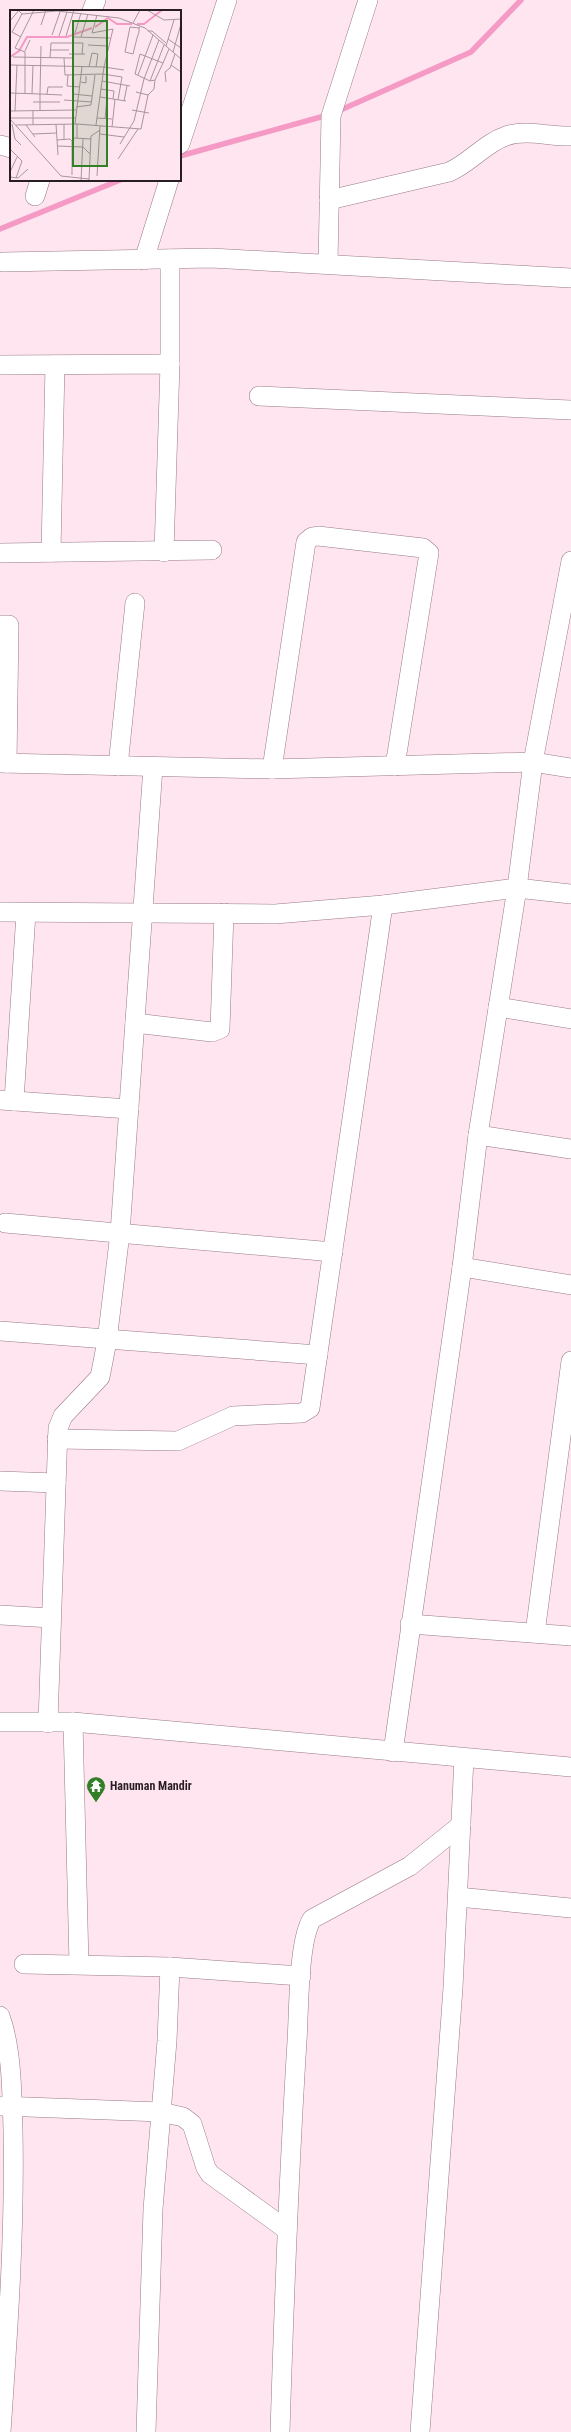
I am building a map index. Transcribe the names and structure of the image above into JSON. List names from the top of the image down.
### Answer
{
  "places": {
    "temple": ["Hanuman Mandir"]
  }
}
